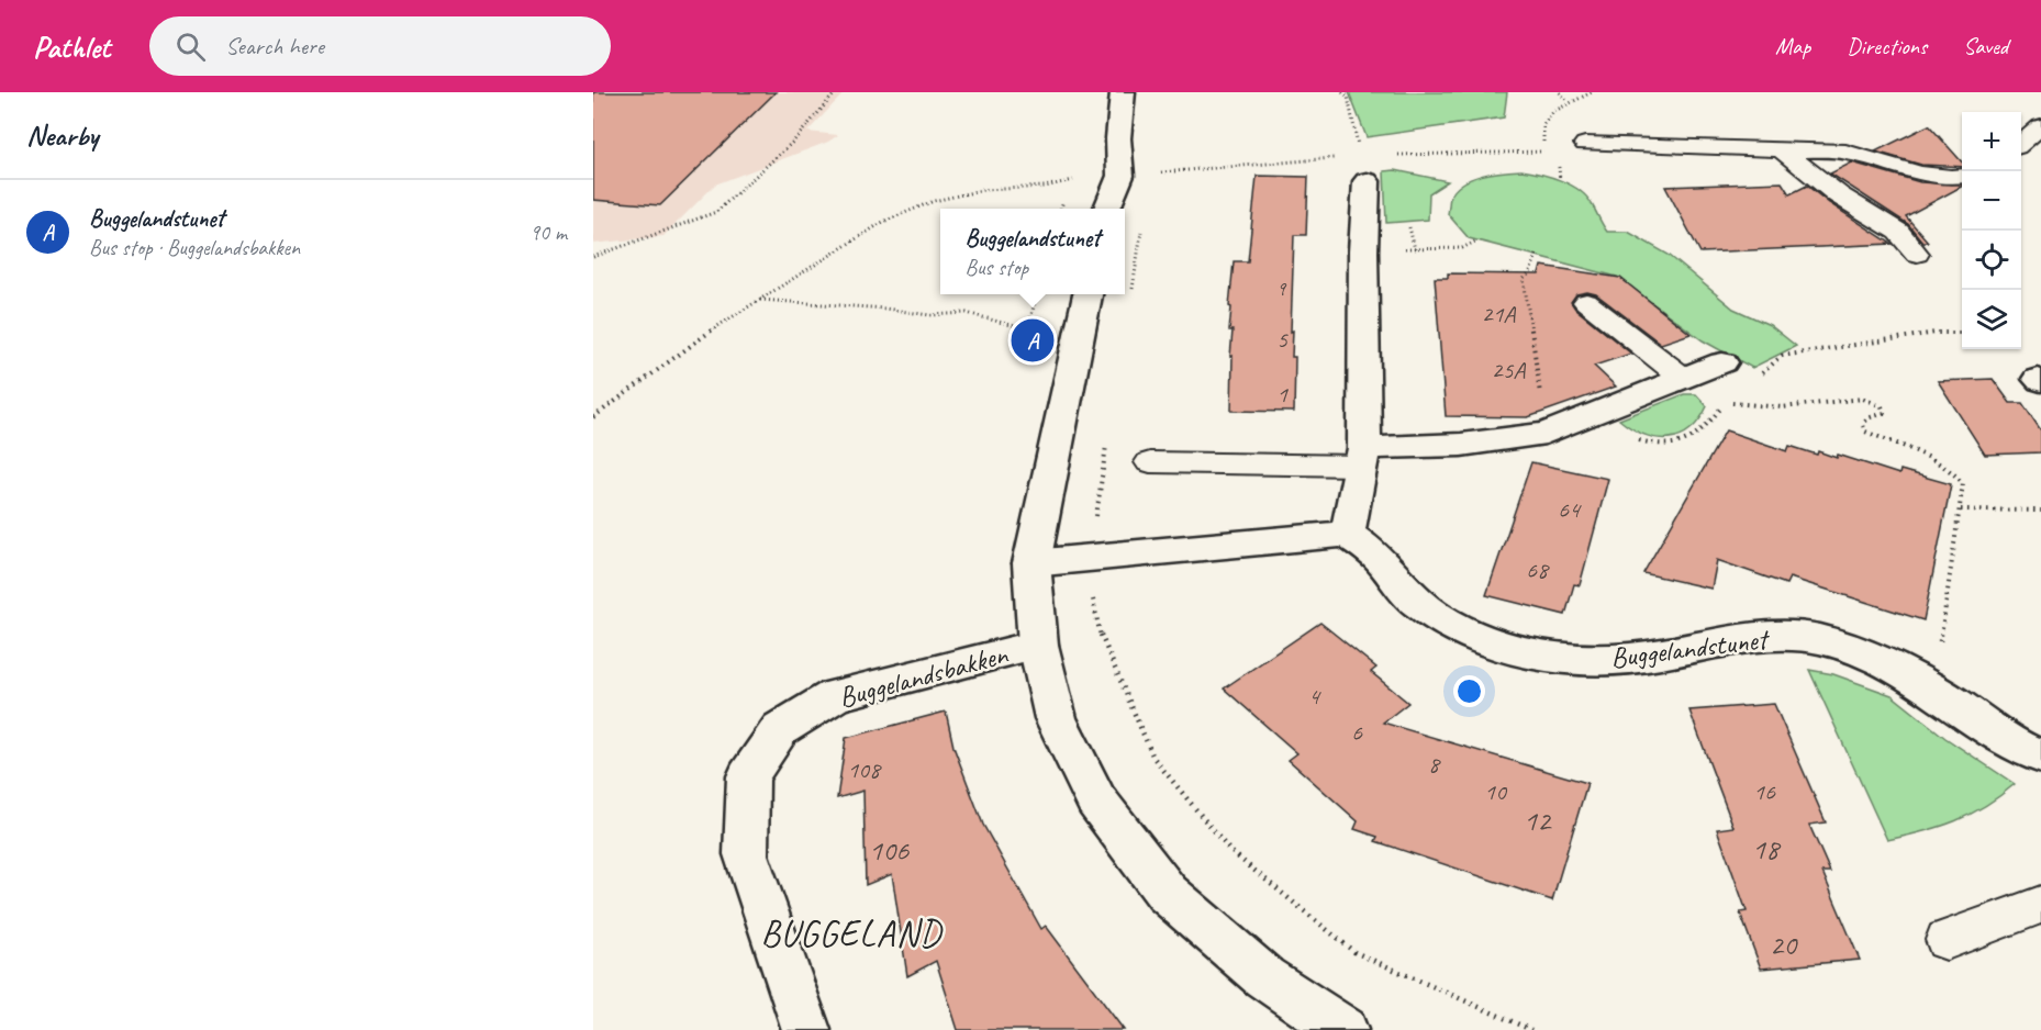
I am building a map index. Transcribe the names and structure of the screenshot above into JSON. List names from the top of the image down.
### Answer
{
  "streets": {
    "street": ["Buggelandstunet", "Buggelandsbakken"]
  },
  "districts": ["BUGGELAND"],
  "house_numbers": [
    "9",
    "21A",
    "5",
    "25A",
    "1",
    "64",
    "68",
    "4",
    "6",
    "8",
    "108",
    "10",
    "16",
    "12",
    "18",
    "106",
    "20"
  ],
  "page": {
    "header": "Pathlet",
    "search": "Search here",
    "nav": ["Map", "Directions", "Saved"],
    "heading": "Nearby",
    "map_buttons": ["+", "−"],
    "list": [
      {
        "mark": "A",
        "name": "Buggelandstunet",
        "note": "Bus stop · Buggelandsbakken",
        "value": "90 m"
      }
    ],
    "popup": ["Buggelandstunet", "Bus stop"],
    "pins": "A"
  }
}
